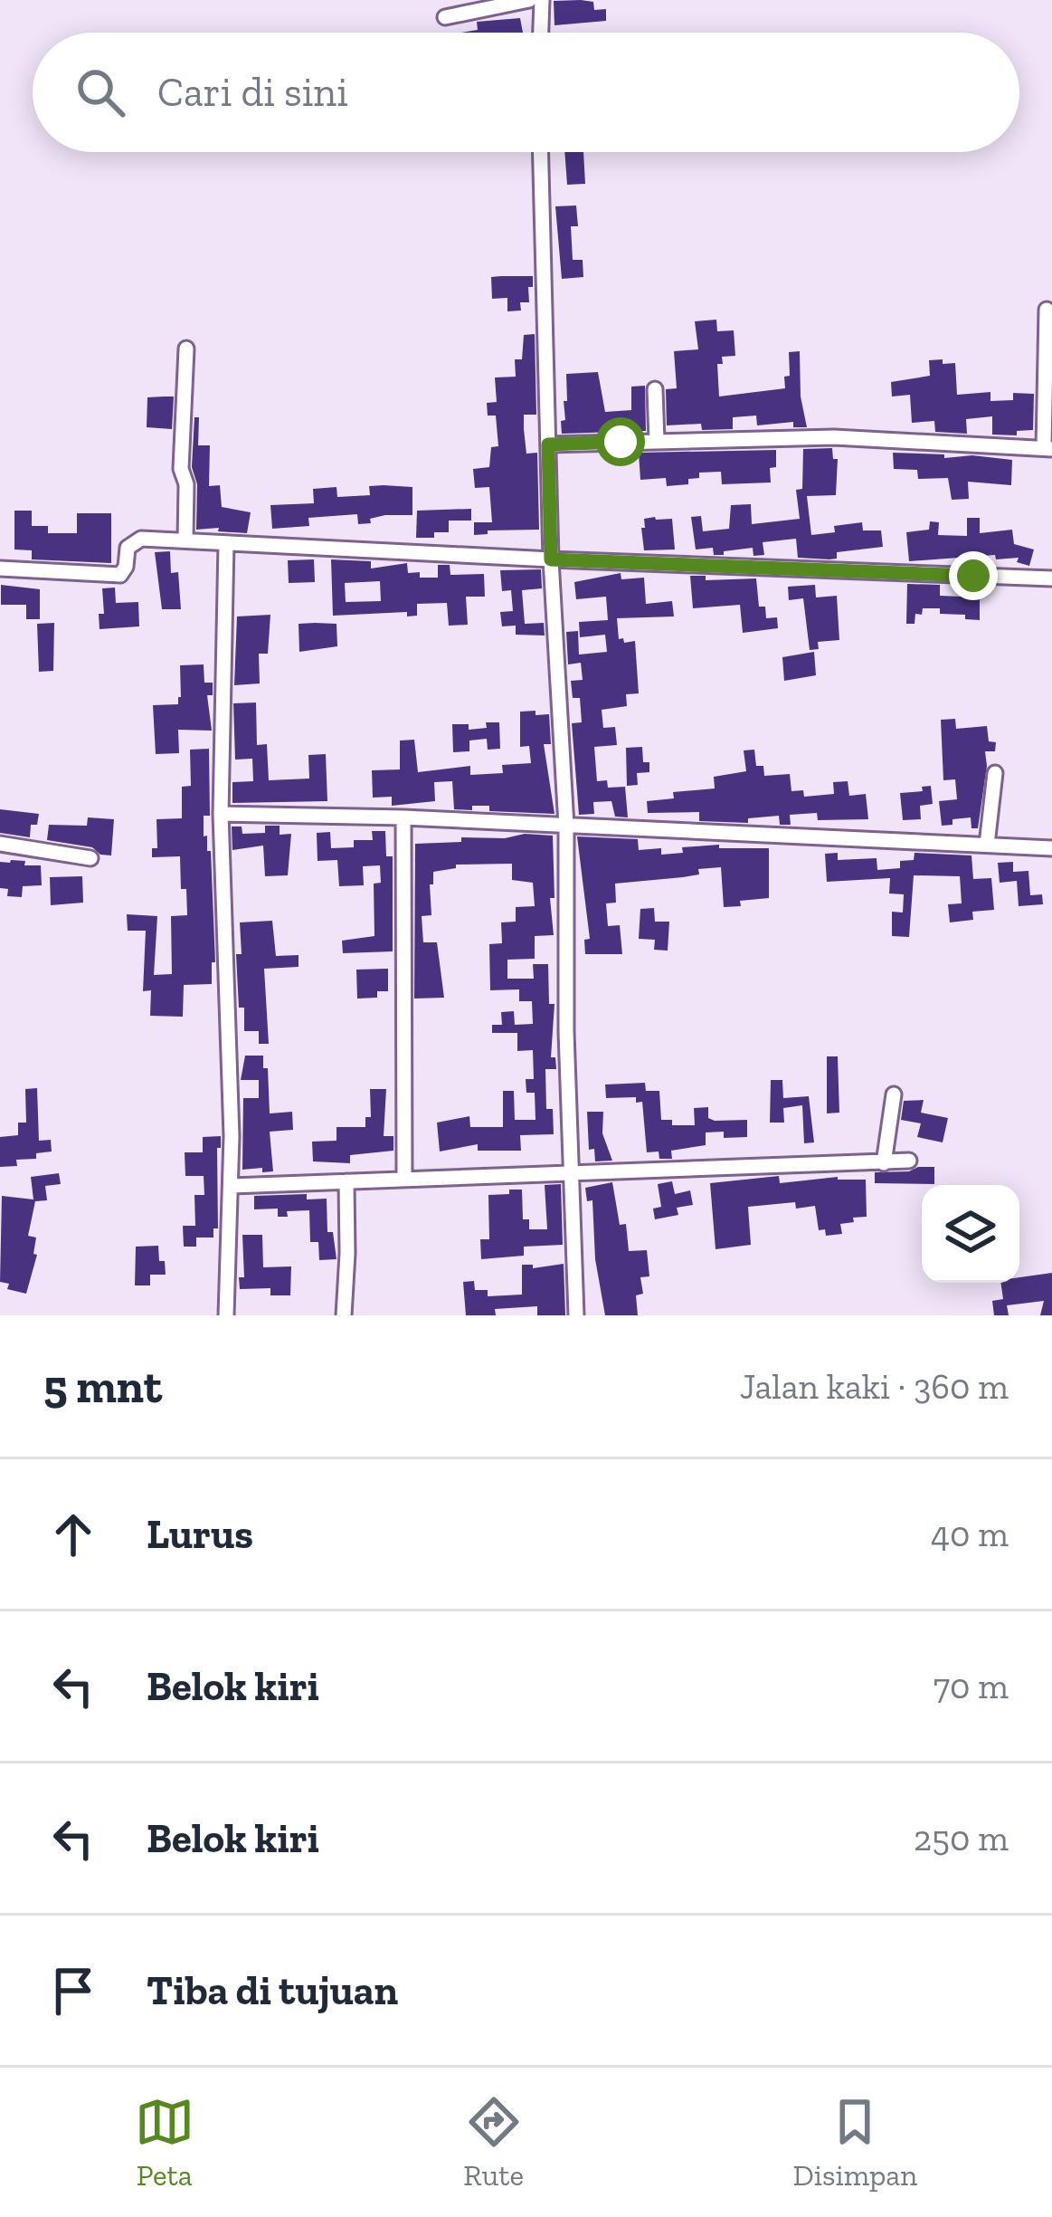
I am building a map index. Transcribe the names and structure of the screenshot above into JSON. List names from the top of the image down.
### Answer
{
  "page": {
    "search": "Cari di sini",
    "heading": ["5 mnt", "Jalan kaki · 360 m"],
    "list": [
      ["Lurus", "40 m"],
      ["Belok kiri", "70 m"],
      ["Belok kiri", "250 m"],
      "Tiba di tujuan"
    ],
    "nav": ["Peta", "Rute", "Disimpan"]
  }
}
